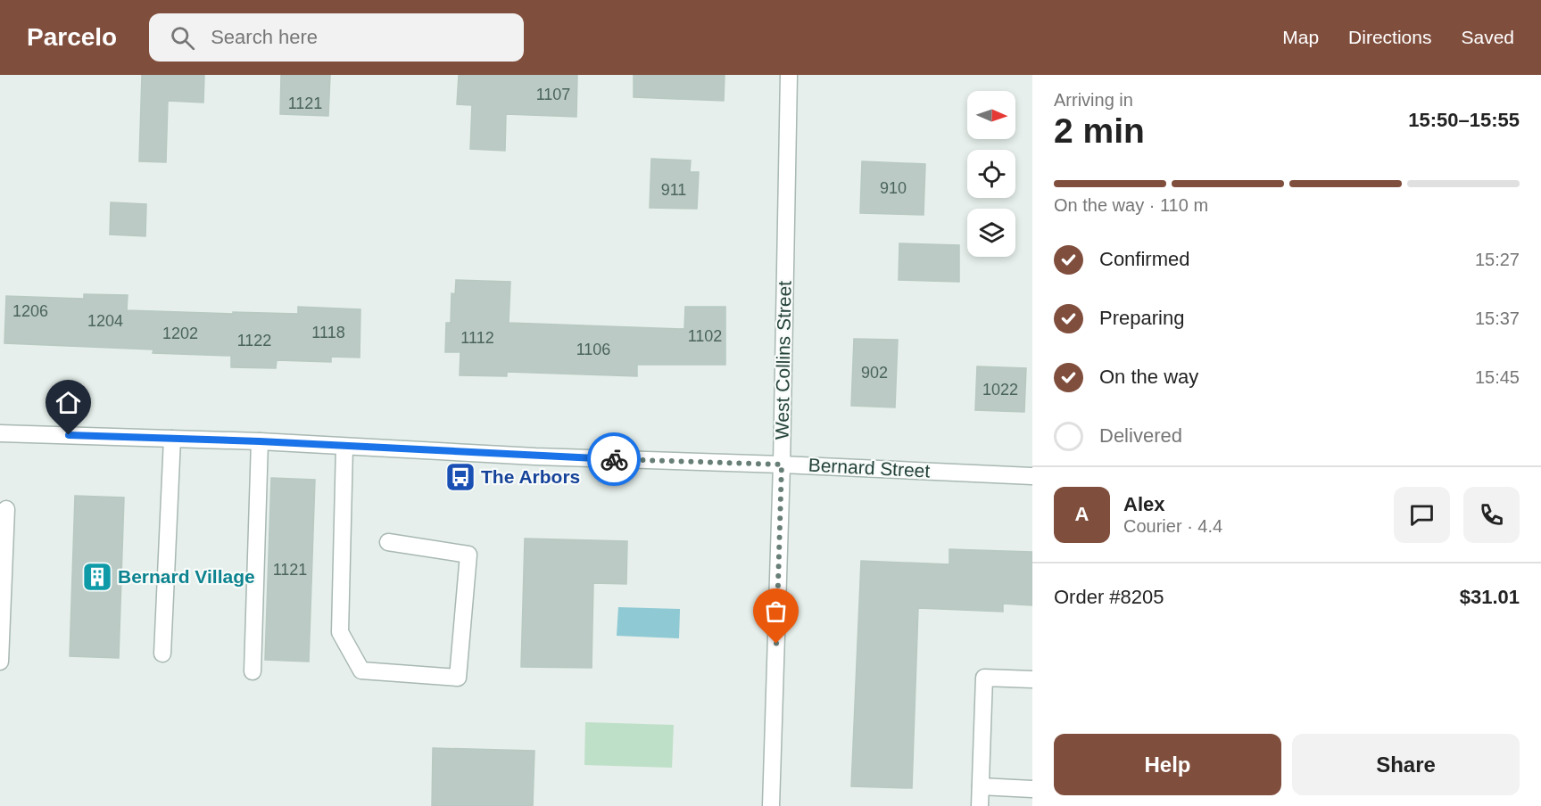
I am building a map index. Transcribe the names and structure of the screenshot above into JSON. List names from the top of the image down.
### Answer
{
  "streets": {
    "street": ["West Collins Street", "Bernard Street"]
  },
  "crossings": [
    ["West Collins Street", "Bernard Street"]
  ],
  "places": {
    "bus stop": ["The Arbors"],
    "building": ["Bernard Village"]
  },
  "house_numbers": [
    "1107",
    "1121",
    "910",
    "911",
    "1206",
    "1204",
    "1118",
    "1202",
    "1102",
    "1112",
    "1122",
    "1106",
    "902",
    "1022",
    "1121"
  ],
  "north": "right",
  "page": {
    "header": "Parcelo",
    "search": "Search here",
    "nav": ["Map", "Directions", "Saved"],
    "heading": ["2 min", "Arriving in", "15:50–15:55"],
    "panel": [
      "Alex",
      "Courier · 4.4",
      "Order #8205",
      "$31.01"
    ],
    "bar": "On the way · 110 m",
    "list": [
      ["Confirmed", "15:27"],
      ["Preparing", "15:37"],
      ["On the way", "15:45"],
      "Delivered"
    ],
    "round": "A",
    "buttons": ["Help", "Share"]
  }
}
